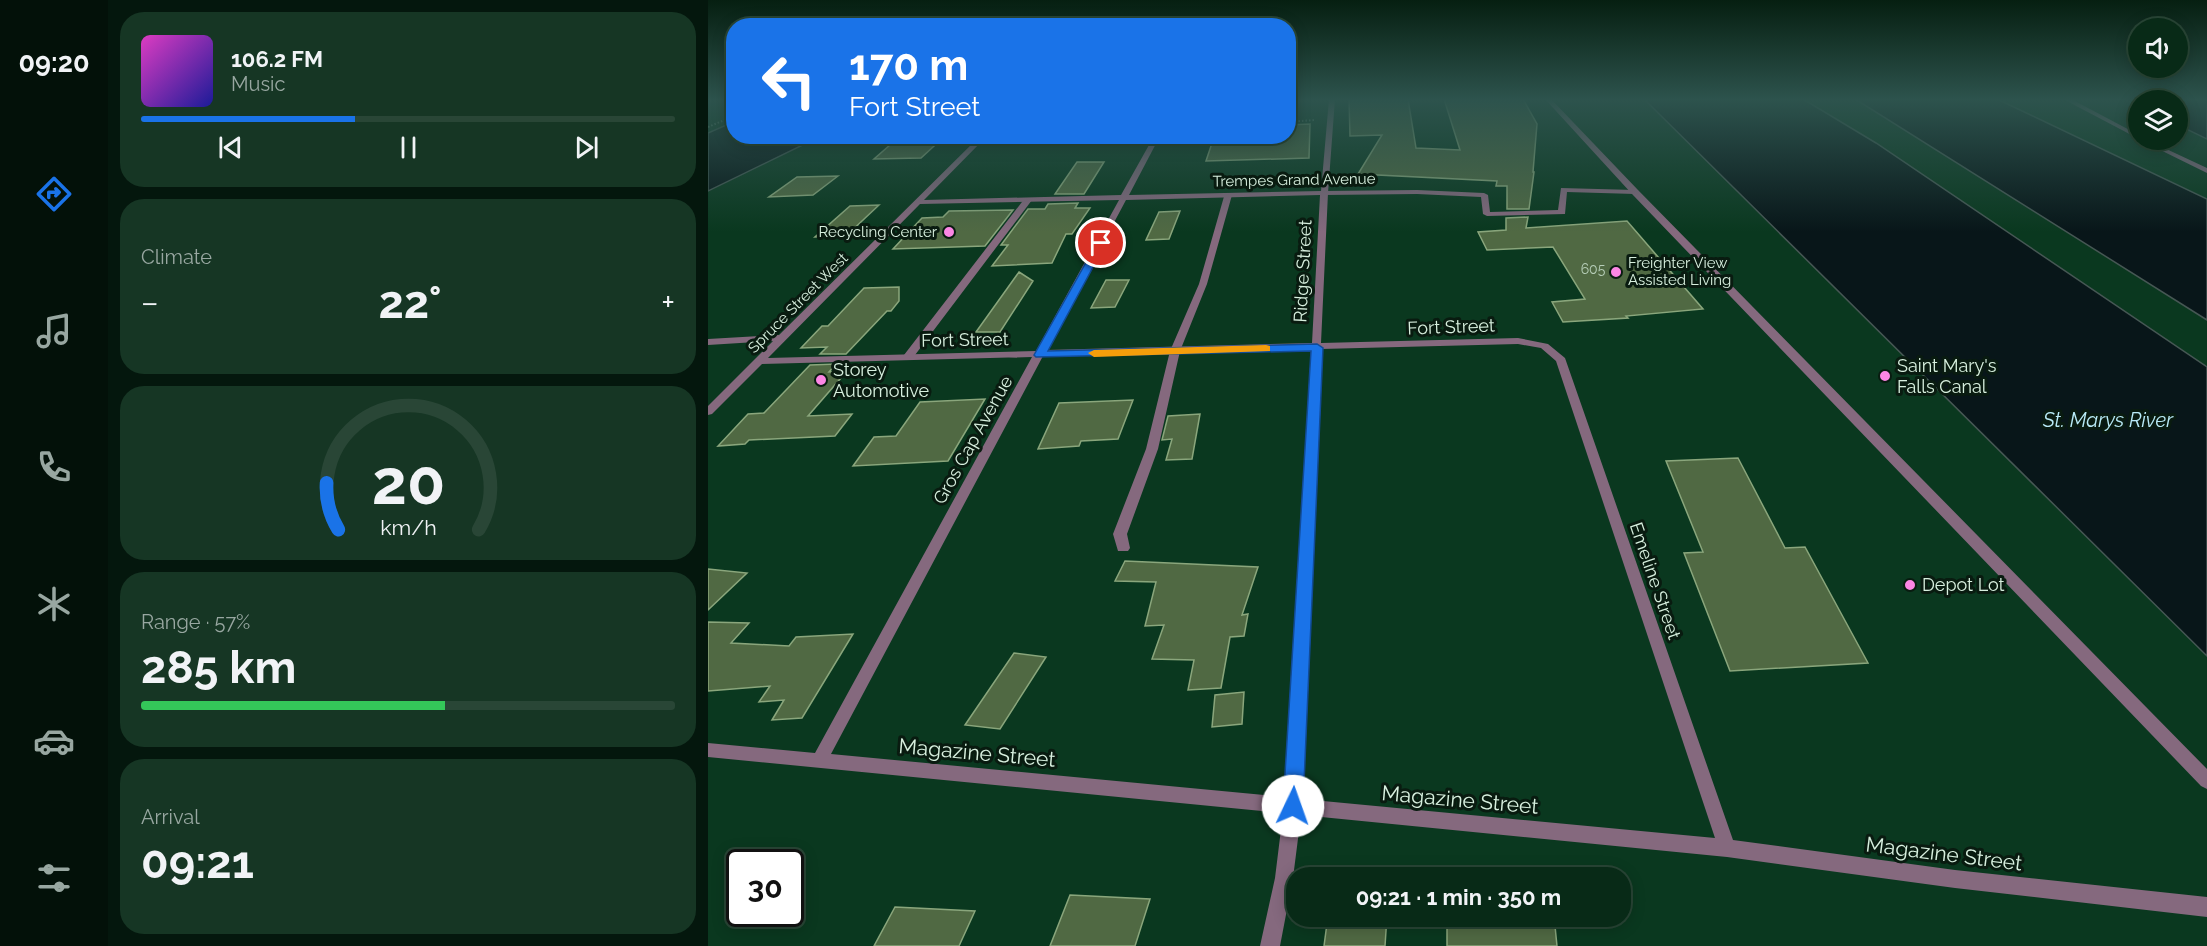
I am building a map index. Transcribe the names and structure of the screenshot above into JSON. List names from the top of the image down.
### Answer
{
  "streets": {
    "street": [
      "Trempes Grand Avenue",
      "Ridge Street",
      "Spruce Street West",
      "Fort Street",
      "Gros Cap Avenue",
      "Emeline Street",
      "Magazine Street"
    ]
  },
  "crossings": [
    ["Trempes Grand Avenue", "Ridge Street"],
    ["Trempes Grand Avenue", "Spruce Street West"],
    ["Trempes Grand Avenue", "Gros Cap Avenue"],
    ["Ridge Street", "Fort Street"],
    ["Ridge Street", "Magazine Street"],
    ["Spruce Street West", "Fort Street"],
    ["Fort Street", "Gros Cap Avenue"],
    ["Fort Street", "Emeline Street"],
    ["Gros Cap Avenue", "Magazine Street"],
    ["Emeline Street", "Magazine Street"]
  ],
  "water": ["St. Marys River"],
  "places": [
    "Recycling Center",
    "Freighter View Assisted Living",
    "Saint Mary's Falls Canal",
    "Storey Automotive",
    "Depot Lot"
  ],
  "house_numbers": ["605"],
  "page": {
    "tabs": "09:20",
    "turn": ["170 m", "Fort Street"],
    "song": ["106.2 FM", "Music"],
    "tile": [
      "Climate",
      ["Range · 57%", "285 km"],
      ["Arrival", "09:21"]
    ],
    "heat": ["−", "22°", "+"],
    "limit": "30",
    "trip": "09:21 · 1 min · 350 m",
    "gauge": ["20", "km/h"]
  }
}
